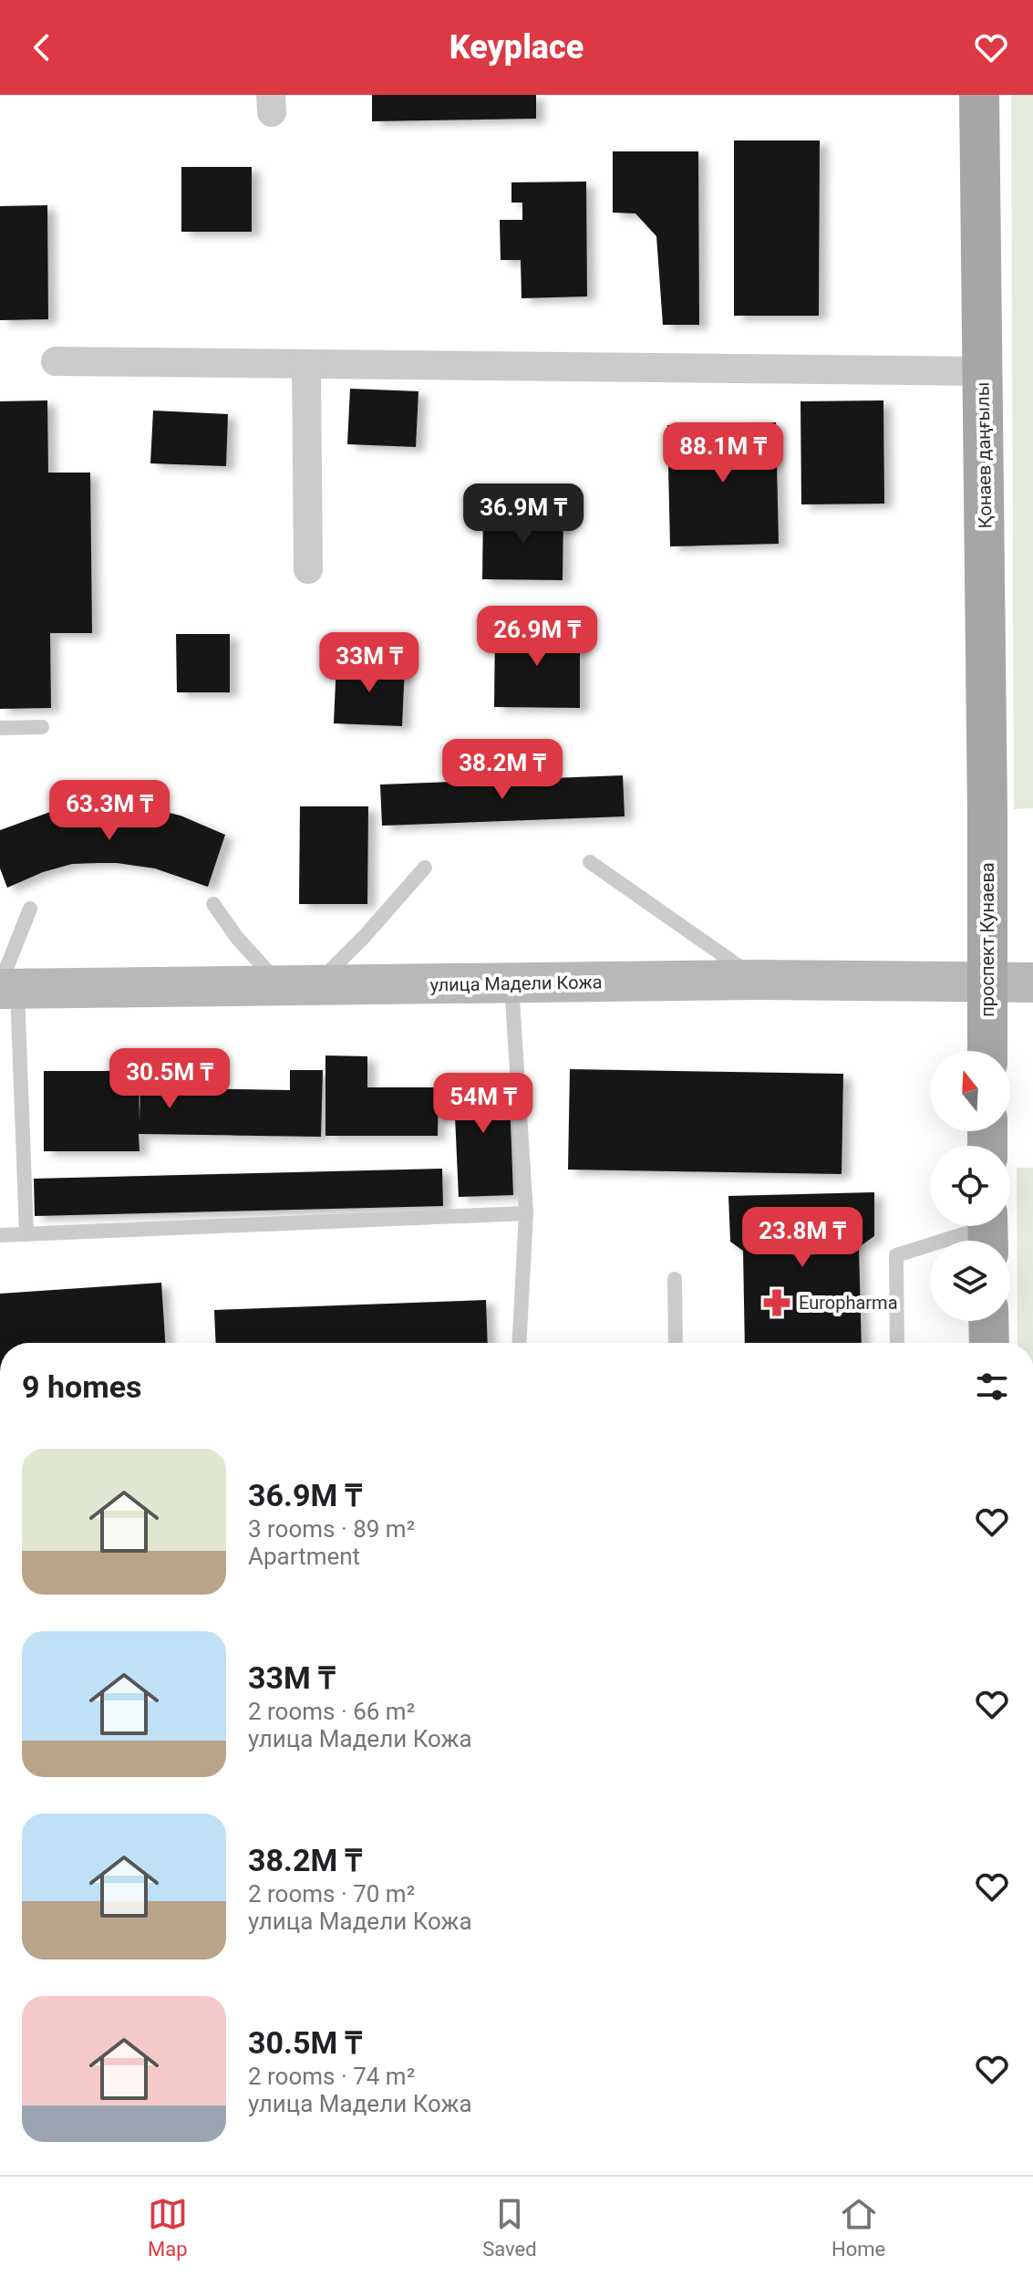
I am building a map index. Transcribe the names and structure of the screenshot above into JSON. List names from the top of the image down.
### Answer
{
  "streets": {
    "main road": ["Қонаев даңғылы", "проспект Кунаева", "улица Мадели Кожа"]
  },
  "crossings": [
    ["Қонаев даңғылы", "проспект Кунаева"]
  ],
  "places": {
    "pharmacy": ["Europharma"]
  },
  "north": "top",
  "page": {
    "header": "Keyplace",
    "price": [
      "88.1M ₸",
      "36.9M ₸",
      "26.9M ₸",
      "33M ₸",
      "38.2M ₸",
      "63.3M ₸",
      "30.5M ₸",
      "54M ₸",
      "23.8M ₸"
    ],
    "heading": "9 homes",
    "list": [
      {
        "name": "36.9M ₸",
        "note": "3 rooms · 89 m² · Apartment"
      },
      {
        "name": "33M ₸",
        "note": "2 rooms · 66 m² · улица Мадели Кожа"
      },
      {
        "name": "38.2M ₸",
        "note": "2 rooms · 70 m² · улица Мадели Кожа"
      },
      {
        "name": "30.5M ₸",
        "note": "2 rooms · 74 m² · улица Мадели Кожа"
      }
    ],
    "tabs": ["Map", "Saved", "Home"]
  }
}
